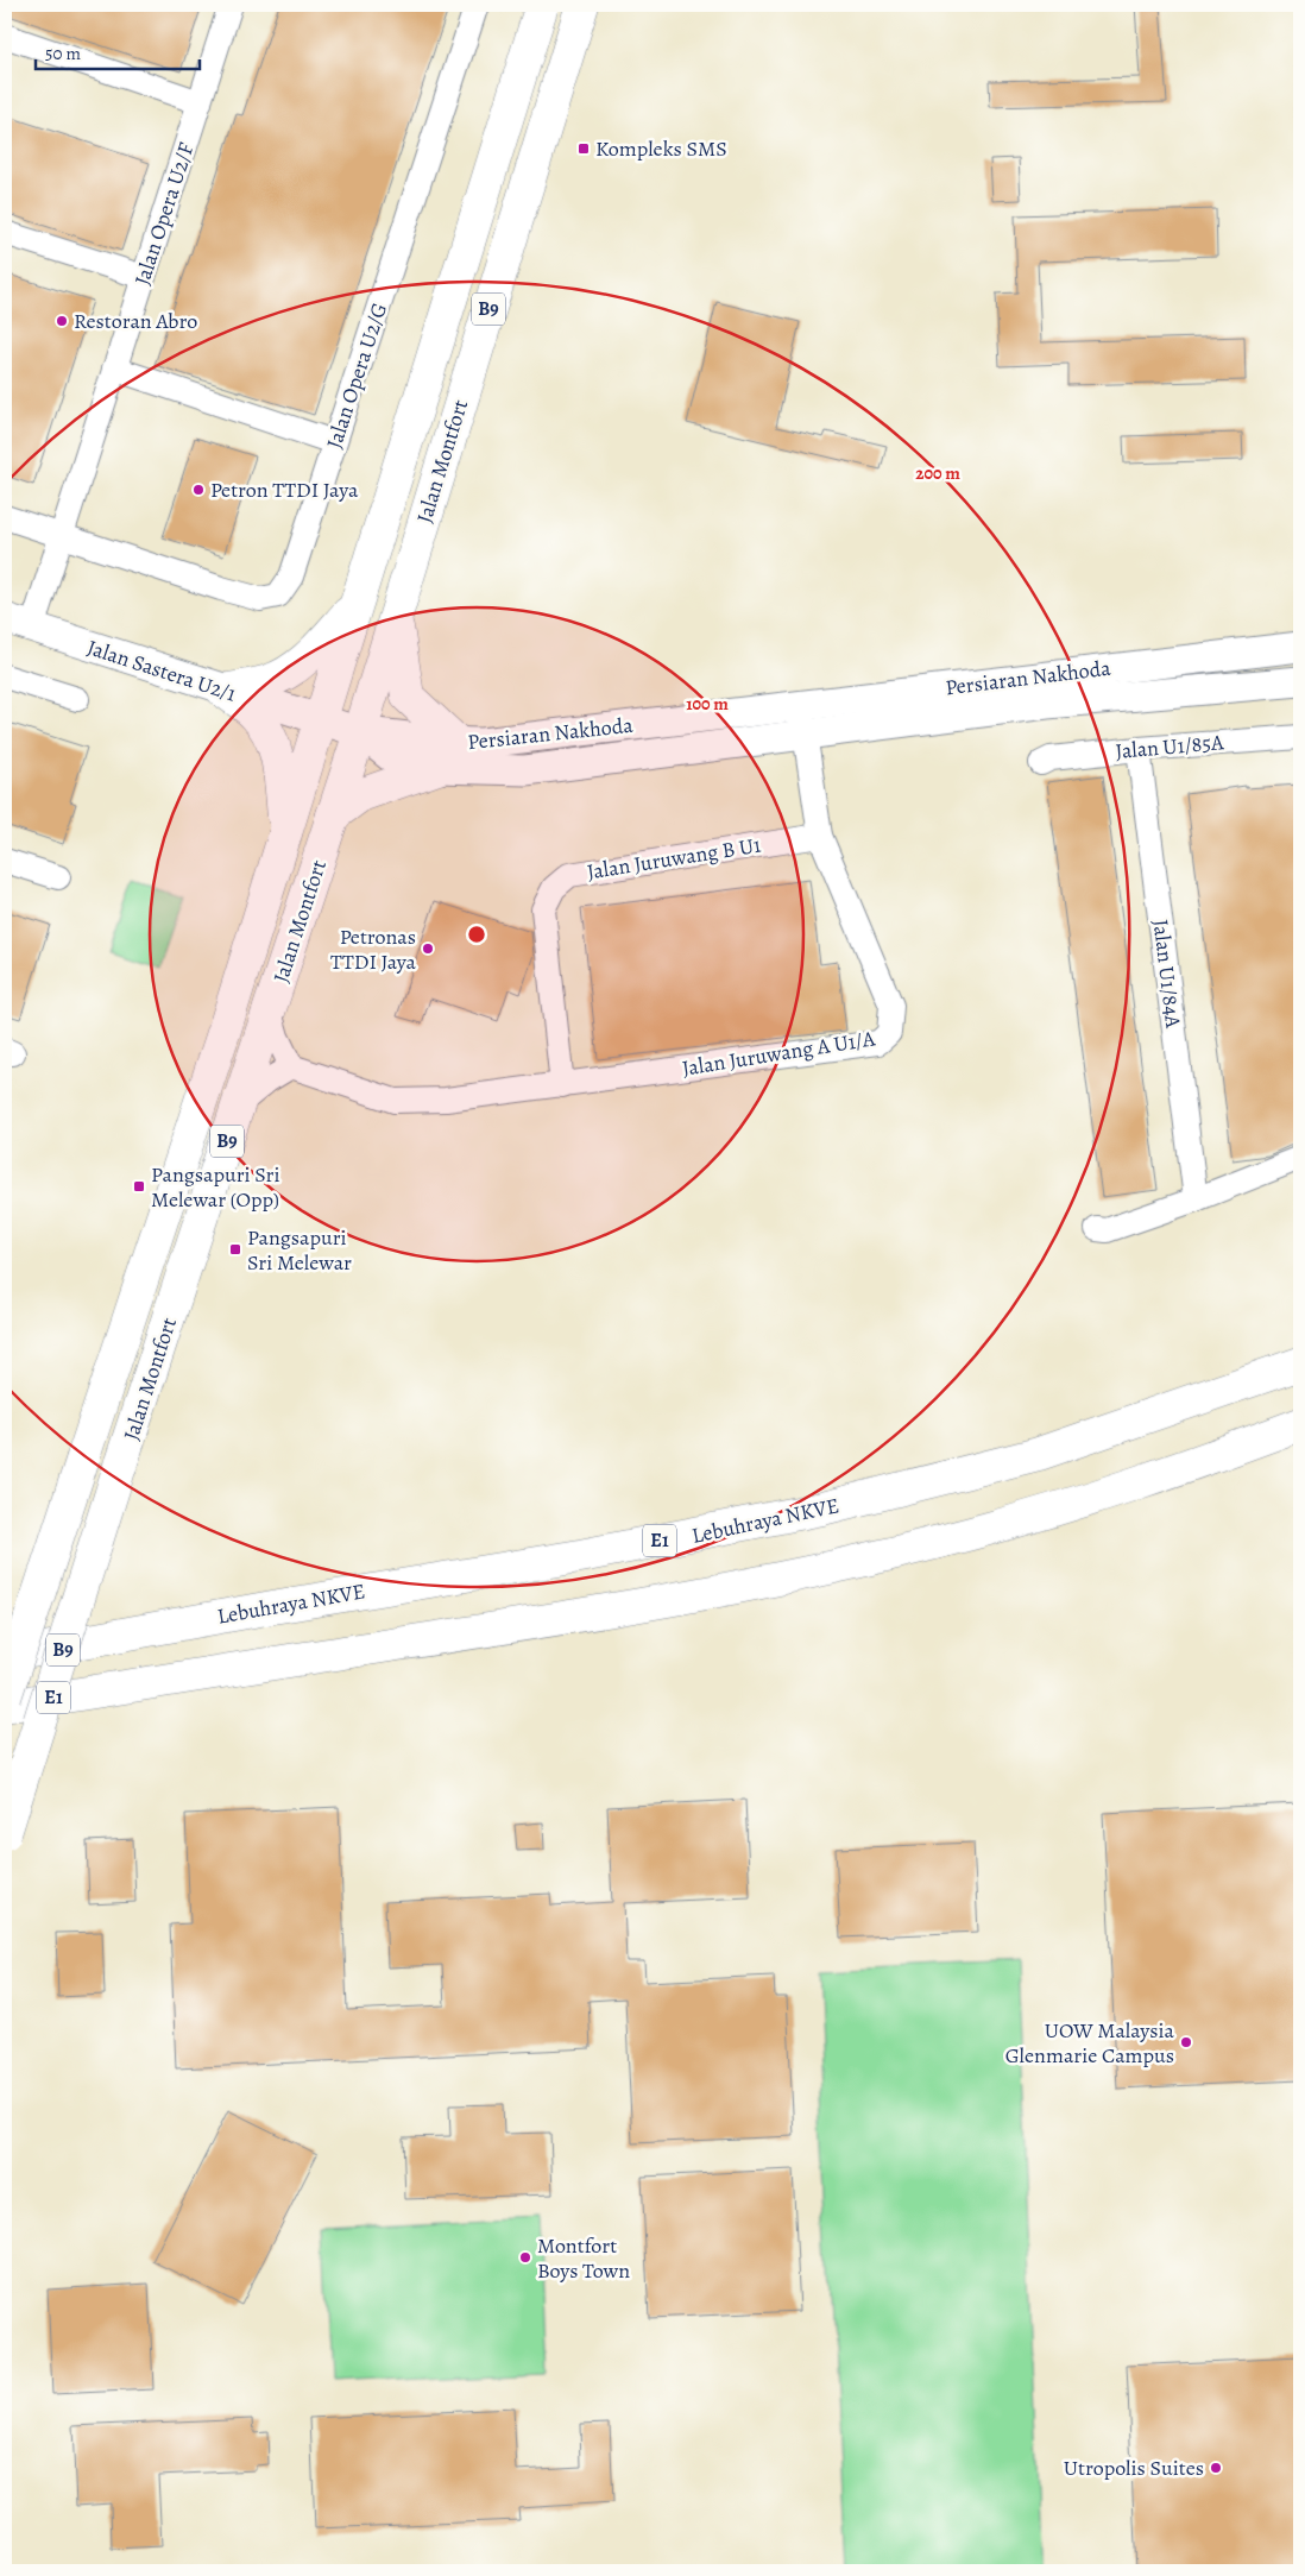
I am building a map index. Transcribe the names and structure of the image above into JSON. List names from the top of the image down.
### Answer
{
  "streets": {
    "main road": [
      "B9",
      "Jalan Montfort",
      "Lebuhraya NKVE",
      "E1"
    ],
    "street": [
      "Jalan Opera U2/F",
      "Jalan Opera U2/G",
      "Jalan Sastera U2/1",
      "Persiaran Nakhoda",
      "Jalan U1/85A",
      "Jalan Juruwang B U1",
      "Jalan U1/84A",
      "Jalan Juruwang A U1/A"
    ]
  },
  "crossings": [
    ["Jalan Opera U2/F", "Jalan Opera U2/G"],
    ["Jalan Opera U2/F", "Jalan Sastera U2/1"],
    ["Jalan Montfort", "Jalan Sastera U2/1"],
    ["Jalan Montfort", "Persiaran Nakhoda"],
    ["Jalan Sastera U2/1", "Persiaran Nakhoda"],
    ["Persiaran Nakhoda", "Jalan Juruwang A U1/A"],
    ["Jalan U1/85A", "Jalan U1/84A"],
    ["Jalan Juruwang B U1", "Jalan Juruwang A U1/A"]
  ],
  "places": {
    "transit": ["Kompleks SMS", "Pangsapuri Sri Melewar (Opp)", "Pangsapuri Sri Melewar"],
    "other": [
      "Restoran Abro",
      "Petron TTDI Jaya",
      "Petronas TTDI Jaya",
      "UOW Malaysia Glenmarie Campus",
      "Montfort Boys Town",
      "Utropolis Suites"
    ]
  },
  "scale_bar": "50 m",
  "rings": ["200 m", "100 m"]
}
